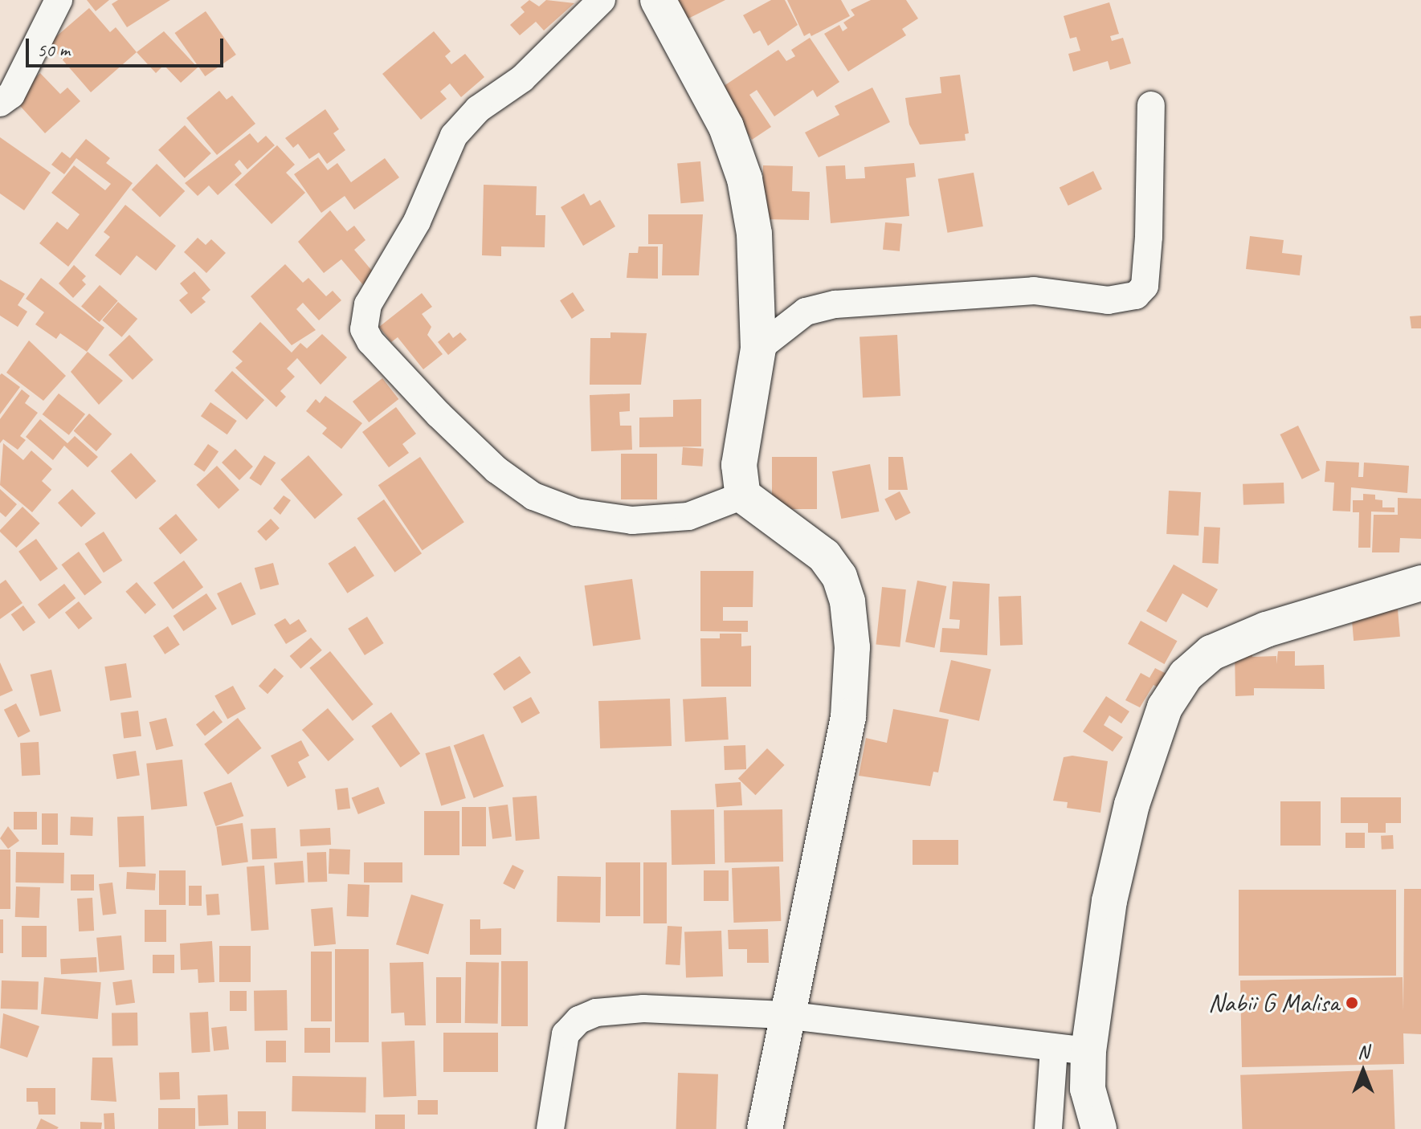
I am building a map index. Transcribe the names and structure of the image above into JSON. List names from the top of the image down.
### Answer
{
  "places": ["Nabii G Malisa"],
  "scale_bar": "50 m",
  "north": "top"
}
